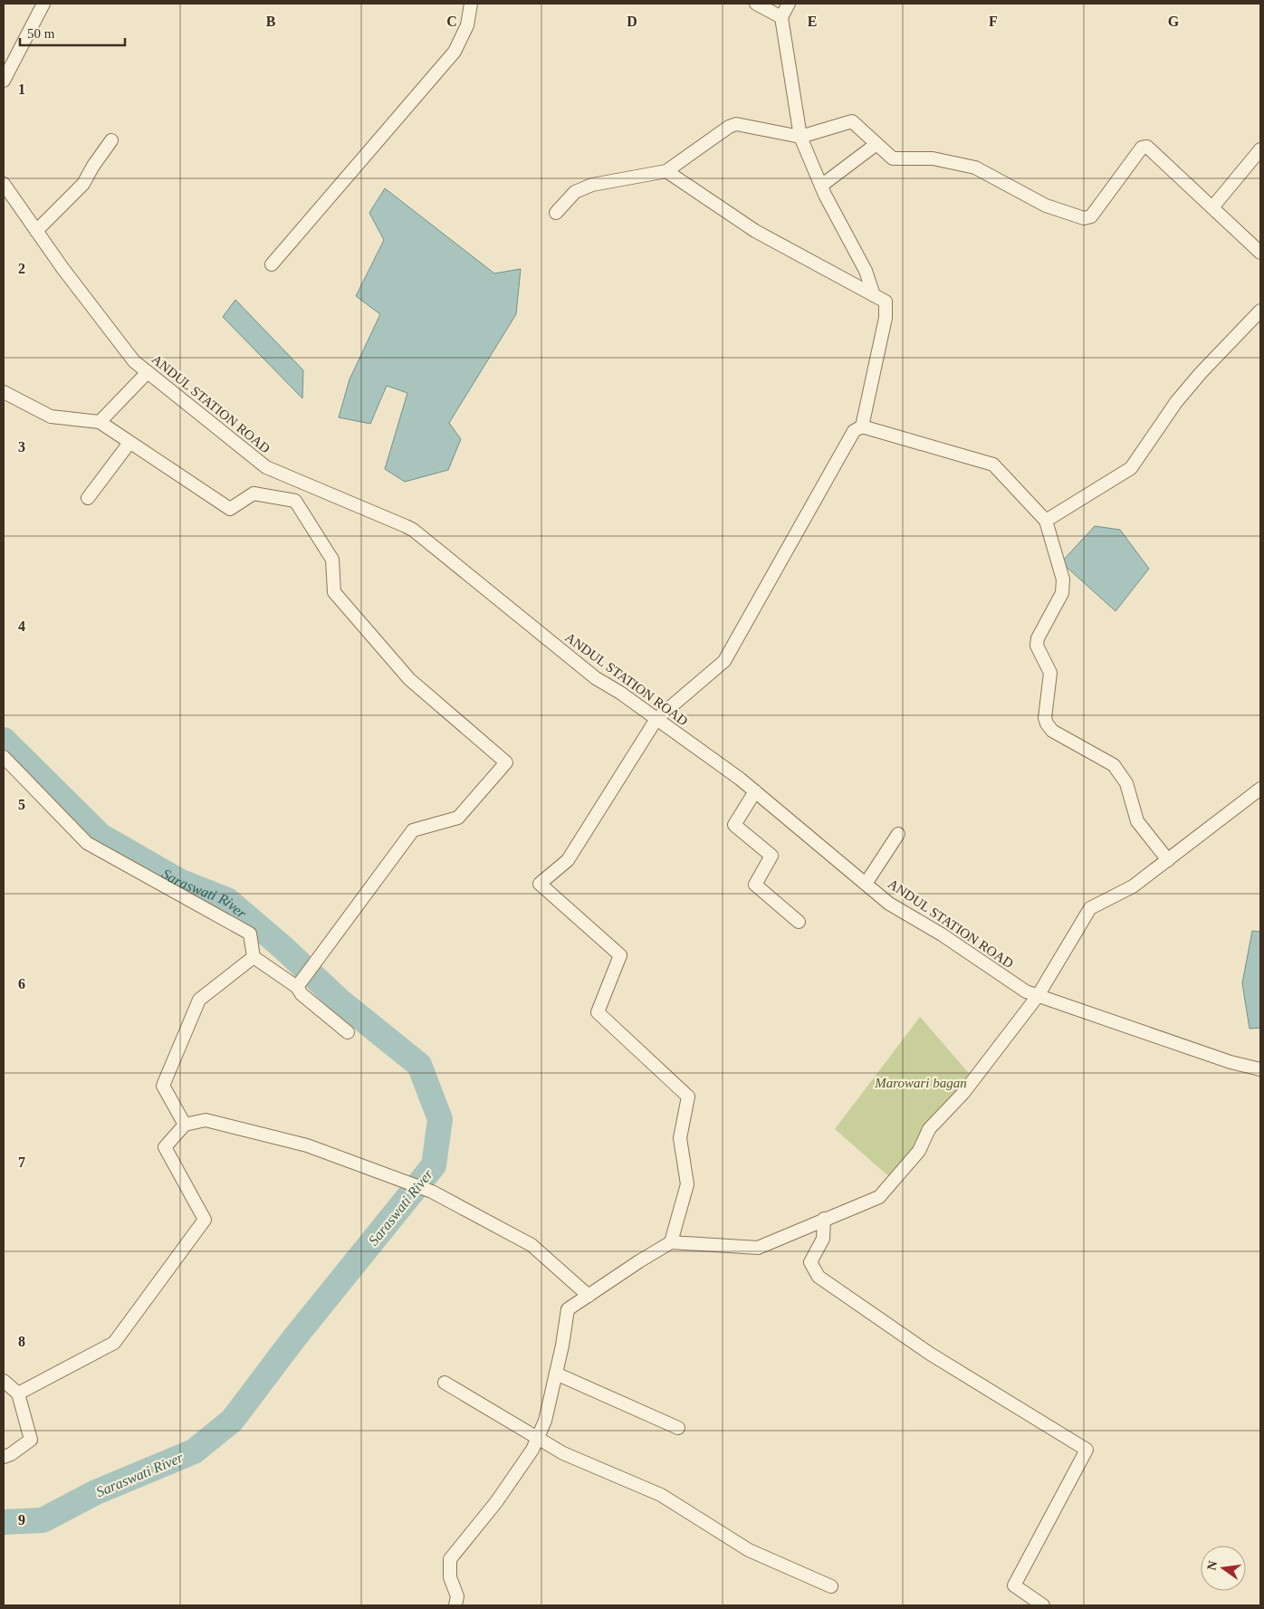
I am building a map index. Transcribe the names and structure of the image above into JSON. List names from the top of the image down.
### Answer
{
  "streets": {
    "street": ["ANDUL STATION ROAD"]
  },
  "water": ["Saraswati River"],
  "parks": ["Marowari bagan"],
  "scale_bar": "50 m",
  "north": "left",
  "grid": {
    "columns": [
      "B",
      "C",
      "D",
      "E",
      "F",
      "G"
    ],
    "rows": [
      "1",
      "2",
      "3",
      "4",
      "5",
      "6",
      "7",
      "8",
      "9"
    ]
  }
}
